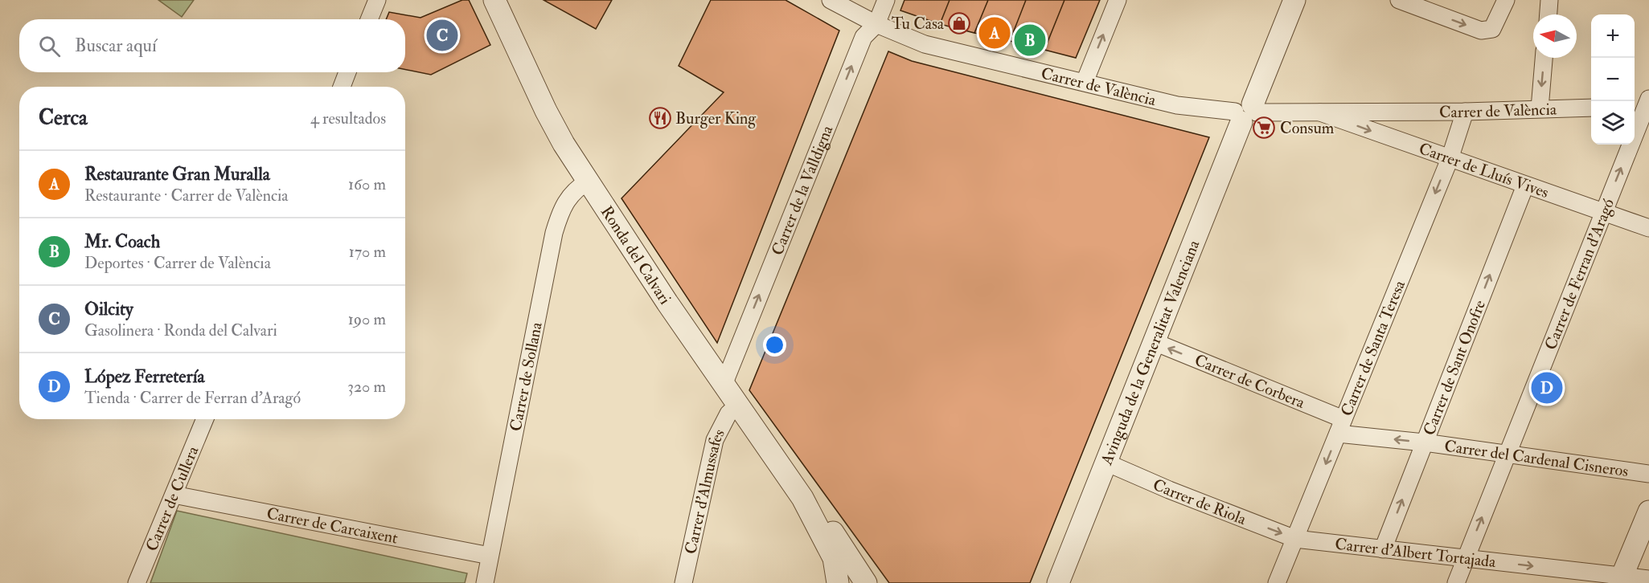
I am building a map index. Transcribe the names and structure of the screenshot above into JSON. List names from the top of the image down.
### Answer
{
  "streets": {
    "street": [
      "Carrer de València",
      "Carrer de Lluís Vives",
      "Carrer de la Valldigna",
      "Ronda del Calvari",
      "Carrer de Ferran d'Aragó",
      "Carrer de Santa Teresa",
      "Avinguda de la Generalitat Valenciana",
      "Carrer de Sant Onofre",
      "Carrer de Sollana",
      "Carrer de Corbera",
      "Carrer del Cardenal Cisneros",
      "Carrer d'Almussafes",
      "Carrer de Cullera",
      "Carrer de Riola",
      "Carrer de Carcaixent",
      "Carrer d'Albert Tortajada"
    ]
  },
  "crossings": [
    ["Carrer de València", "Carrer de Lluís Vives"],
    ["Carrer de València", "Carrer de la Valldigna"],
    ["Carrer de València", "Carrer de Santa Teresa"],
    ["Carrer de València", "Avinguda de la Generalitat Valenciana"],
    ["Carrer de Lluís Vives", "Carrer de Ferran d'Aragó"],
    ["Carrer de Lluís Vives", "Carrer de Santa Teresa"],
    ["Carrer de Lluís Vives", "Carrer de Sant Onofre"],
    ["Carrer de la Valldigna", "Ronda del Calvari"],
    ["Ronda del Calvari", "Carrer de Sollana"],
    ["Ronda del Calvari", "Carrer d'Almussafes"],
    ["Carrer de Ferran d'Aragó", "Carrer del Cardenal Cisneros"],
    ["Carrer de Ferran d'Aragó", "Carrer d'Albert Tortajada"],
    ["Carrer de Santa Teresa", "Carrer de Corbera"],
    ["Carrer de Santa Teresa", "Carrer del Cardenal Cisneros"],
    ["Carrer de Santa Teresa", "Carrer de Riola"],
    ["Carrer de Santa Teresa", "Carrer d'Albert Tortajada"],
    ["Avinguda de la Generalitat Valenciana", "Carrer de Corbera"],
    ["Avinguda de la Generalitat Valenciana", "Carrer de Riola"],
    ["Carrer de Sant Onofre", "Carrer del Cardenal Cisneros"],
    ["Carrer de Sant Onofre", "Carrer d'Albert Tortajada"],
    ["Carrer de Sollana", "Carrer de Carcaixent"],
    ["Carrer de Corbera", "Carrer del Cardenal Cisneros"],
    ["Carrer de Cullera", "Carrer de Carcaixent"],
    ["Carrer de Riola", "Carrer d'Albert Tortajada"]
  ],
  "one_way": [
    "Carrer de Lluís Vives",
    "Carrer de la Valldigna",
    "Carrer de Ferran d'Aragó",
    "Carrer de Santa Teresa",
    "Carrer de Sant Onofre",
    "Carrer de Corbera",
    "Carrer de Riola",
    "Carrer d'Albert Tortajada"
  ],
  "places": {
    "shop": ["Tu Casa"],
    "restaurant": ["Burger King"],
    "supermarket": ["Consum"]
  },
  "north": "left",
  "page": {
    "map_buttons": ["+", "−"],
    "pins": [
      "A",
      "C",
      "B",
      "D"
    ],
    "search": "Buscar aquí",
    "heading": ["Cerca", "4 resultados"],
    "list": [
      {
        "mark": "A",
        "name": "Restaurante Gran Muralla",
        "note": "Restaurante · Carrer de València",
        "value": "160 m"
      },
      {
        "mark": "B",
        "name": "Mr. Coach",
        "note": "Deportes · Carrer de València",
        "value": "170 m"
      },
      {
        "mark": "C",
        "name": "Oilcity",
        "note": "Gasolinera · Ronda del Calvari",
        "value": "190 m"
      },
      {
        "mark": "D",
        "name": "López Ferretería",
        "note": "Tienda · Carrer de Ferran d'Aragó",
        "value": "320 m"
      }
    ]
  }
}
